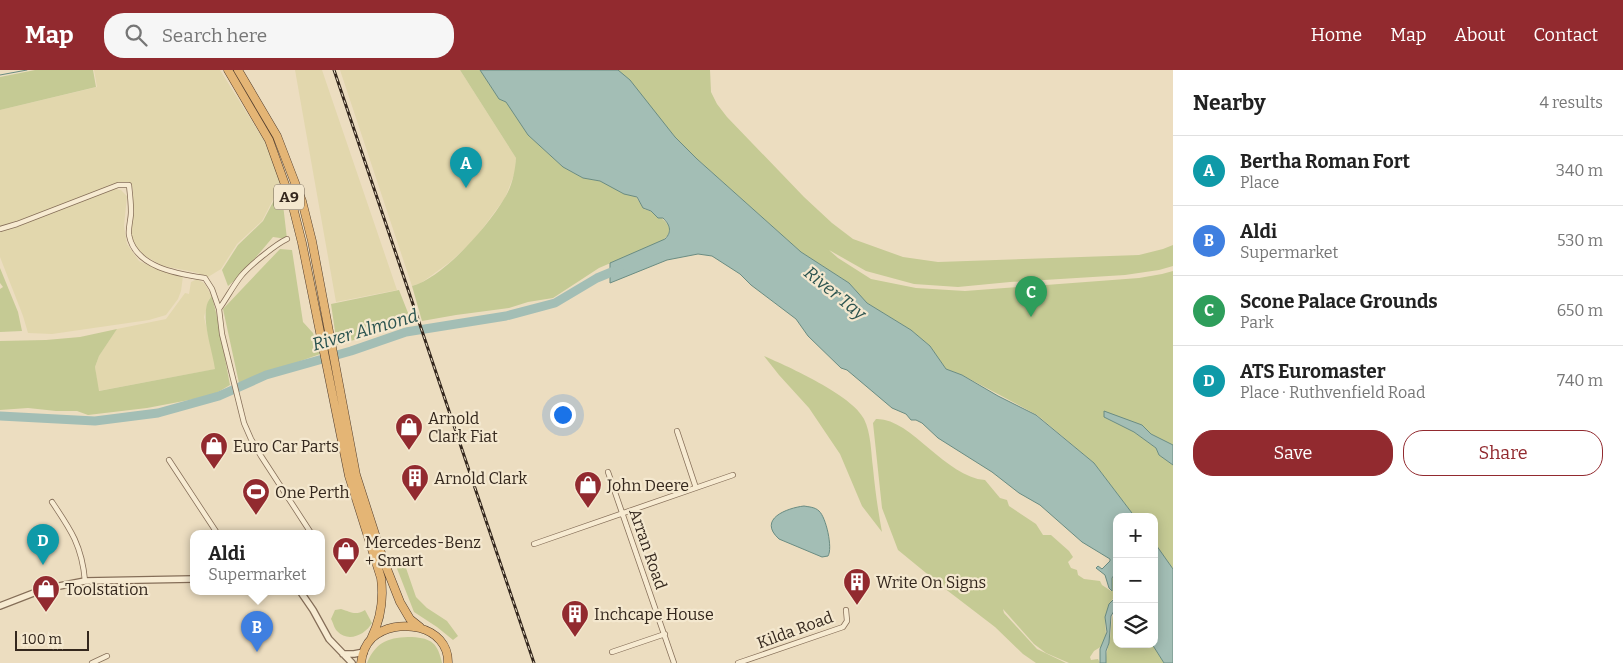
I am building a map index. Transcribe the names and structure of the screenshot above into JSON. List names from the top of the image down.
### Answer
{
  "streets": {
    "highway": ["A9"],
    "street": ["Arran Road", "Kilda Road"]
  },
  "water": ["River Tay", "River Almond"],
  "places": {
    "shop": [
      "Arnold Clark Fiat",
      "Euro Car Parts",
      "John Deere",
      "Mercedes-Benz + Smart",
      "Toolstation"
    ],
    "building": ["Arnold Clark", "Write On Signs", "Inchcape House"],
    "sports": ["One Perth"]
  },
  "scale_bar": "100 m",
  "page": {
    "header": "Map",
    "search": "Search here",
    "nav": [
      "Home",
      "Map",
      "About",
      "Contact"
    ],
    "heading": ["Nearby", "4 results"],
    "list": [
      {
        "mark": "A",
        "name": "Bertha Roman Fort",
        "note": "Place",
        "value": "340 m"
      },
      {
        "mark": "B",
        "name": "Aldi",
        "note": "Supermarket",
        "value": "530 m"
      },
      {
        "mark": "C",
        "name": "Scone Palace Grounds",
        "note": "Park",
        "value": "650 m"
      },
      {
        "mark": "D",
        "name": "ATS Euromaster",
        "note": "Place · Ruthvenfield Road",
        "value": "740 m"
      }
    ],
    "pins": [
      "A",
      "C",
      "D",
      "B"
    ],
    "buttons": ["Save", "Share"],
    "map_buttons": ["+", "−"],
    "popup": ["Aldi", "Supermarket"],
    "scale": "100 m"
  }
}
